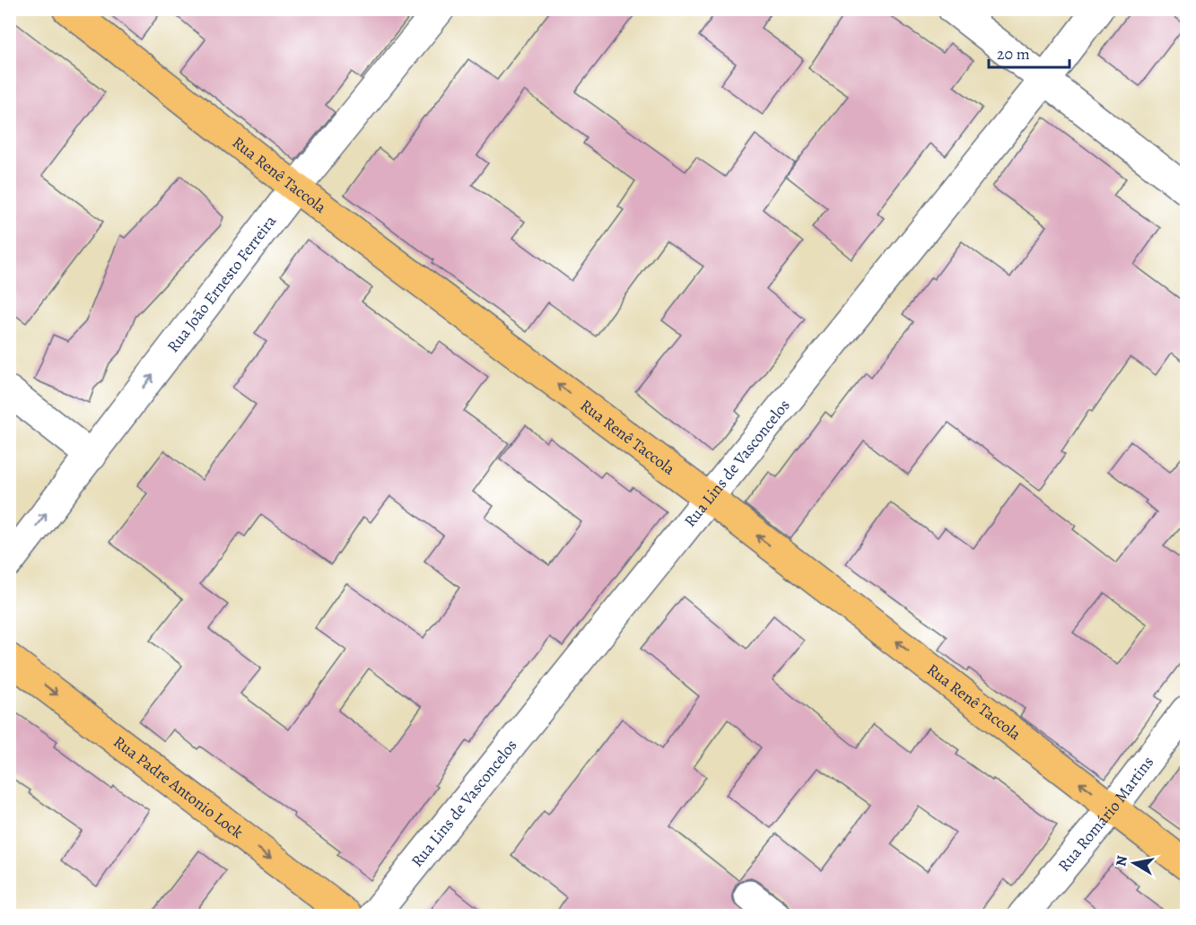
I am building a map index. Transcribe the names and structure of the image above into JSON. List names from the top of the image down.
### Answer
{
  "streets": {
    "main road": ["Rua Renê Taccola", "Rua Padre Antonio Lock"],
    "street": ["Rua João Ernesto Ferreira", "Rua Lins de Vasconcelos", "Rua Romário Martins"]
  },
  "crossings": [
    ["Rua Renê Taccola", "Rua João Ernesto Ferreira"],
    ["Rua Renê Taccola", "Rua Lins de Vasconcelos"],
    ["Rua Renê Taccola", "Rua Romário Martins"]
  ],
  "one_way": ["Rua Renê Taccola", "Rua João Ernesto Ferreira", "Rua Padre Antonio Lock"],
  "scale_bar": "20 m",
  "north": "left"
}
